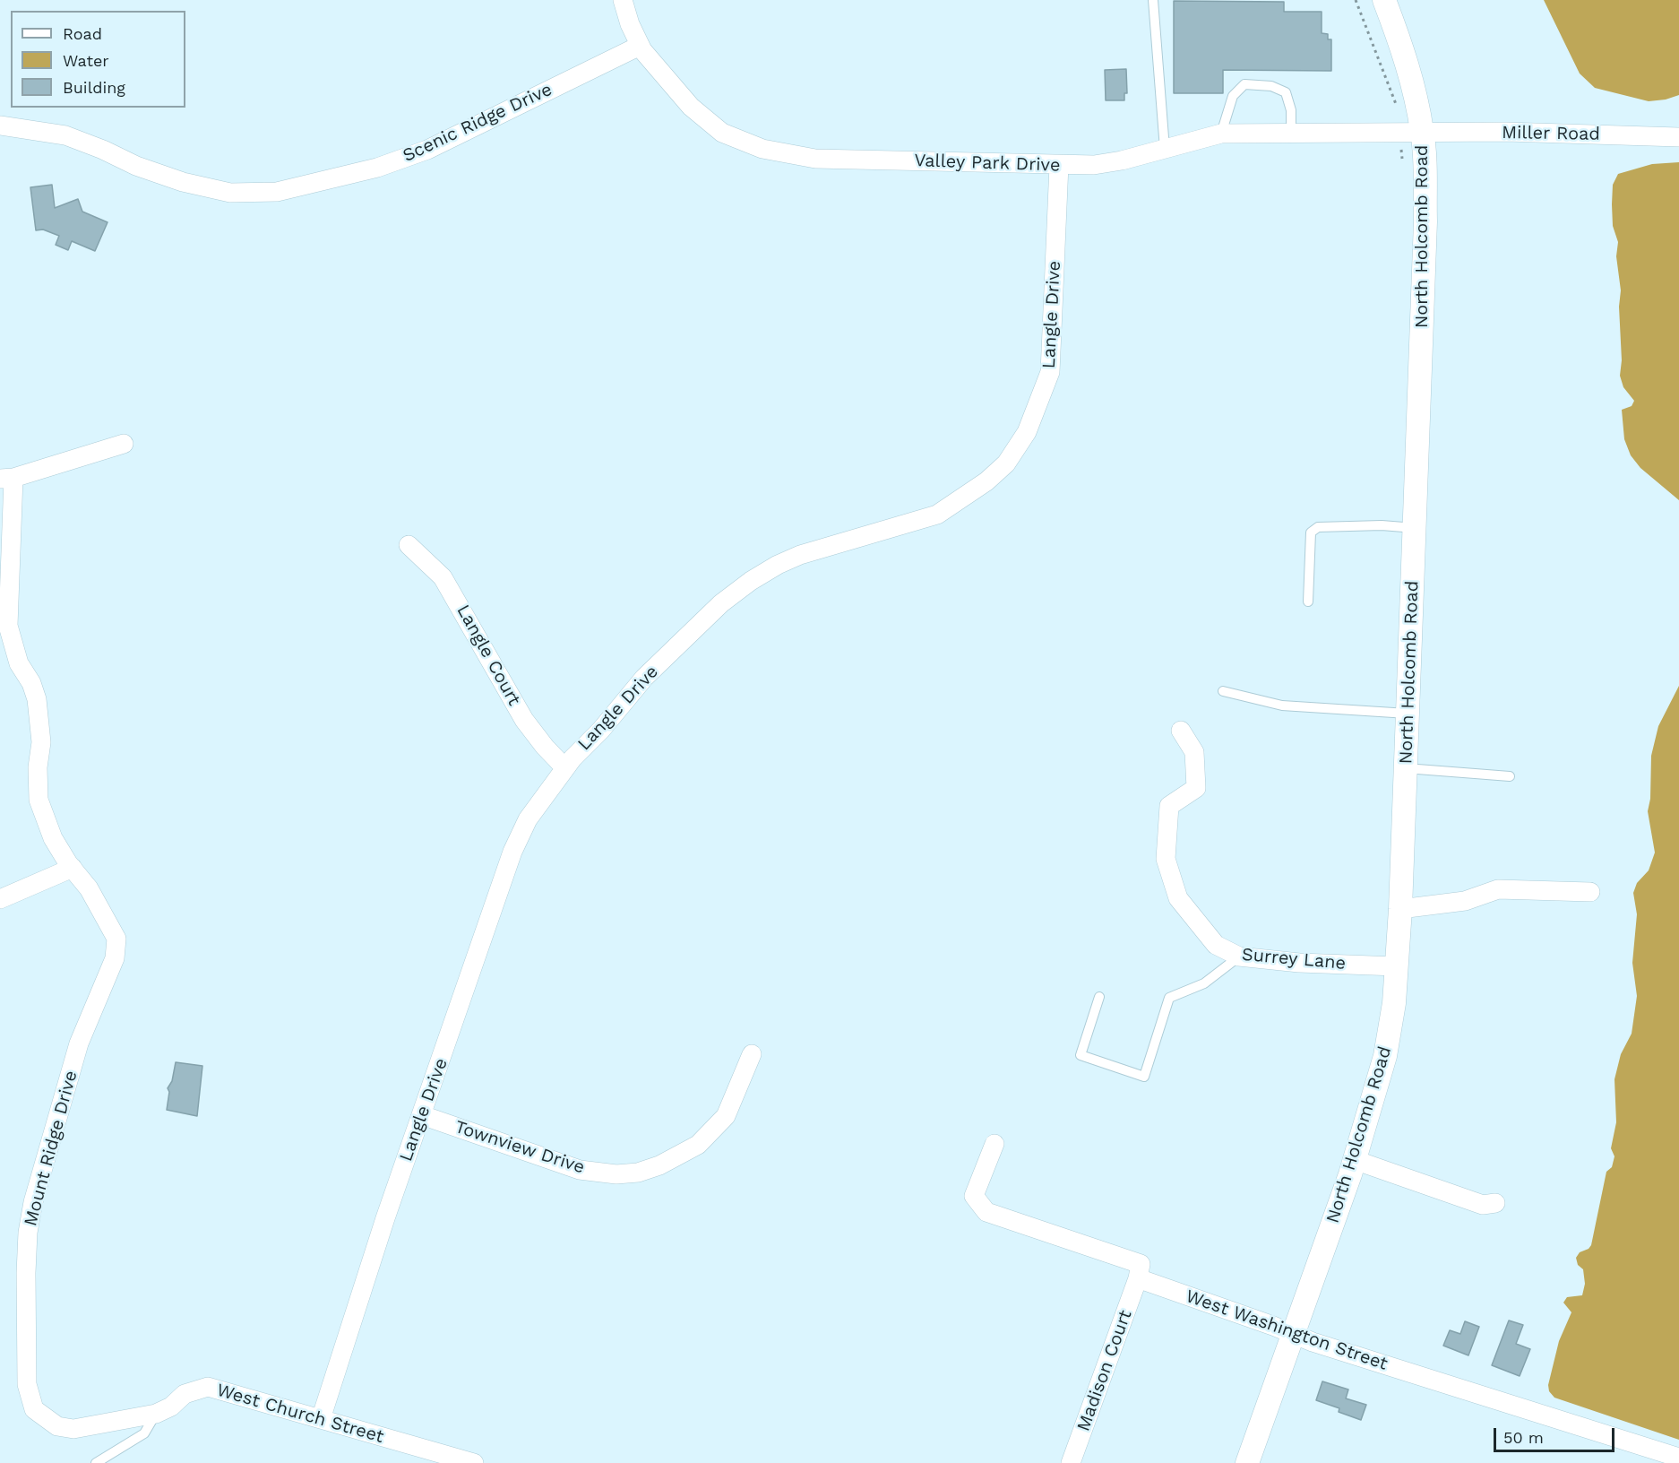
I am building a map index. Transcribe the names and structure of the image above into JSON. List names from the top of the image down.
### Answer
{
  "streets": {
    "street": [
      "Scenic Ridge Drive",
      "Miller Road",
      "Valley Park Drive",
      "North Holcomb Road",
      "Langle Drive",
      "Langle Court",
      "Surrey Lane",
      "Townview Drive",
      "Mount Ridge Drive",
      "West Washington Street",
      "Madison Court",
      "West Church Street"
    ]
  },
  "crossings": [
    ["Scenic Ridge Drive", "Valley Park Drive"],
    ["Miller Road", "Valley Park Drive"],
    ["Miller Road", "North Holcomb Road"],
    ["Valley Park Drive", "North Holcomb Road"],
    ["Valley Park Drive", "Langle Drive"],
    ["North Holcomb Road", "Surrey Lane"],
    ["North Holcomb Road", "West Washington Street"],
    ["Langle Drive", "Langle Court"],
    ["Langle Drive", "Townview Drive"],
    ["Langle Drive", "West Church Street"],
    ["Mount Ridge Drive", "West Church Street"],
    ["West Washington Street", "Madison Court"]
  ],
  "legend": ["Road", "Water", "Building"],
  "scale_bar": "50 m"
}
